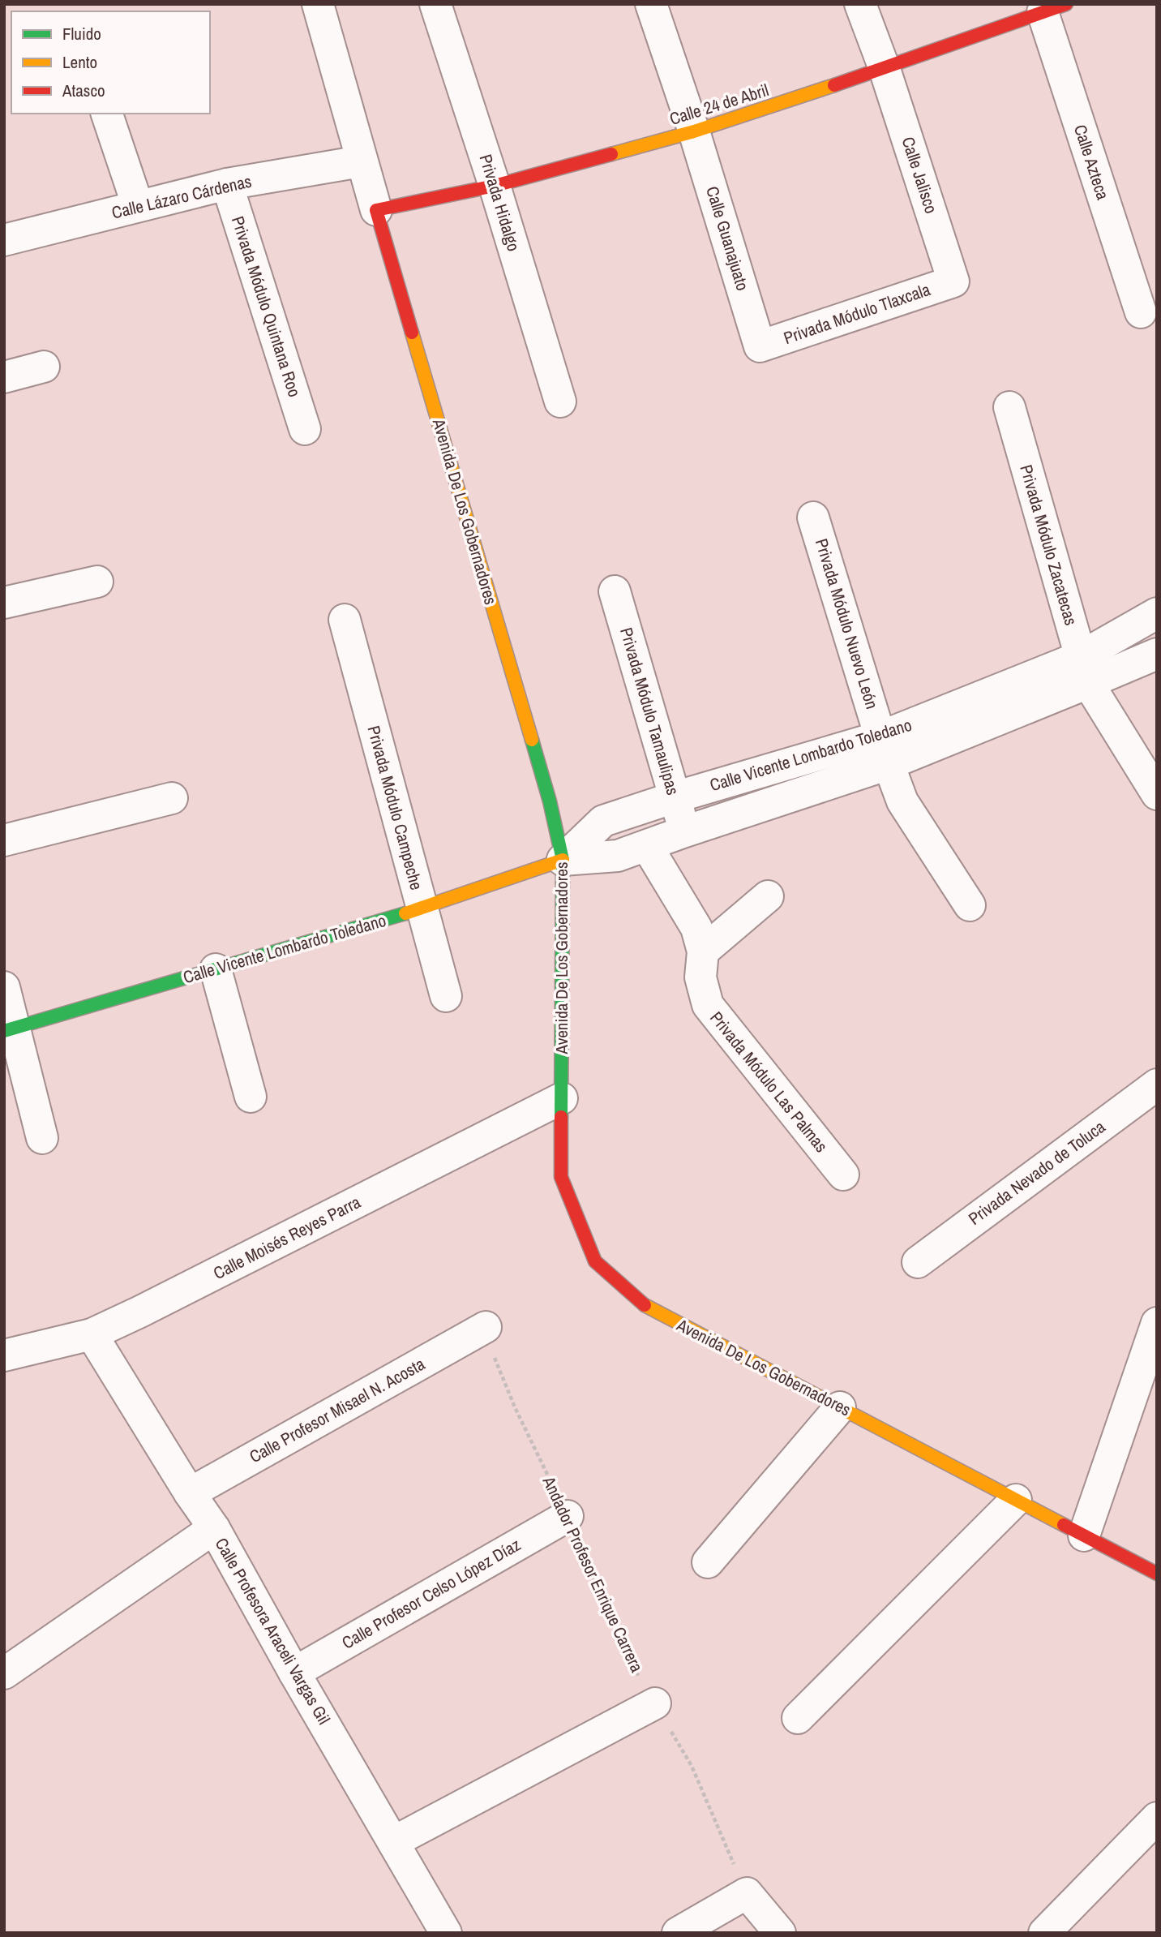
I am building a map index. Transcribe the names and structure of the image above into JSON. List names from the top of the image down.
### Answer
{
  "streets": {
    "street": [
      "Calle 24 de Abril",
      "Calle Azteca",
      "Calle Jalisco",
      "Calle Lázaro Cárdenas",
      "Privada Hidalgo",
      "Calle Guanajuato",
      "Privada Módulo Quintana Roo",
      "Privada Módulo Tlaxcala",
      "Avenida De Los Gobernadores",
      "Privada Módulo Zacatecas",
      "Privada Módulo Nuevo León",
      "Privada Módulo Tamaulipas",
      "Calle Vicente Lombardo Toledano",
      "Privada Módulo Campeche",
      "Privada Módulo Las Palmas",
      "Privada Nevado de Toluca",
      "Calle Moisés Reyes Parra",
      "Calle Profesor Misael N. Acosta",
      "Calle Profesor Celso López Díaz",
      "Calle Profesora Araceli Vargas Gil"
    ],
    "path": ["Andador Profesor Enrique Carrera"]
  },
  "crossings": [
    ["Calle 24 de Abril", "Calle Azteca"],
    ["Calle 24 de Abril", "Calle Jalisco"],
    ["Calle 24 de Abril", "Privada Hidalgo"],
    ["Calle 24 de Abril", "Calle Guanajuato"],
    ["Calle 24 de Abril", "Avenida De Los Gobernadores"],
    ["Calle Jalisco", "Privada Módulo Tlaxcala"],
    ["Calle Lázaro Cárdenas", "Privada Módulo Quintana Roo"],
    ["Calle Lázaro Cárdenas", "Avenida De Los Gobernadores"],
    ["Calle Guanajuato", "Privada Módulo Tlaxcala"],
    ["Avenida De Los Gobernadores", "Calle Vicente Lombardo Toledano"],
    ["Avenida De Los Gobernadores", "Calle Moisés Reyes Parra"],
    ["Privada Módulo Zacatecas", "Calle Vicente Lombardo Toledano"],
    ["Privada Módulo Nuevo León", "Calle Vicente Lombardo Toledano"],
    ["Privada Módulo Tamaulipas", "Calle Vicente Lombardo Toledano"],
    ["Calle Vicente Lombardo Toledano", "Privada Módulo Campeche"],
    ["Calle Vicente Lombardo Toledano", "Privada Módulo Las Palmas"],
    ["Calle Moisés Reyes Parra", "Calle Profesora Araceli Vargas Gil"],
    ["Calle Profesor Misael N. Acosta", "Andador Profesor Enrique Carrera"],
    ["Calle Profesor Misael N. Acosta", "Calle Profesora Araceli Vargas Gil"],
    ["Andador Profesor Enrique Carrera", "Calle Profesor Celso López Díaz"],
    ["Calle Profesor Celso López Díaz", "Calle Profesora Araceli Vargas Gil"]
  ],
  "legend": ["Fluido", "Lento", "Atasco"]
}
